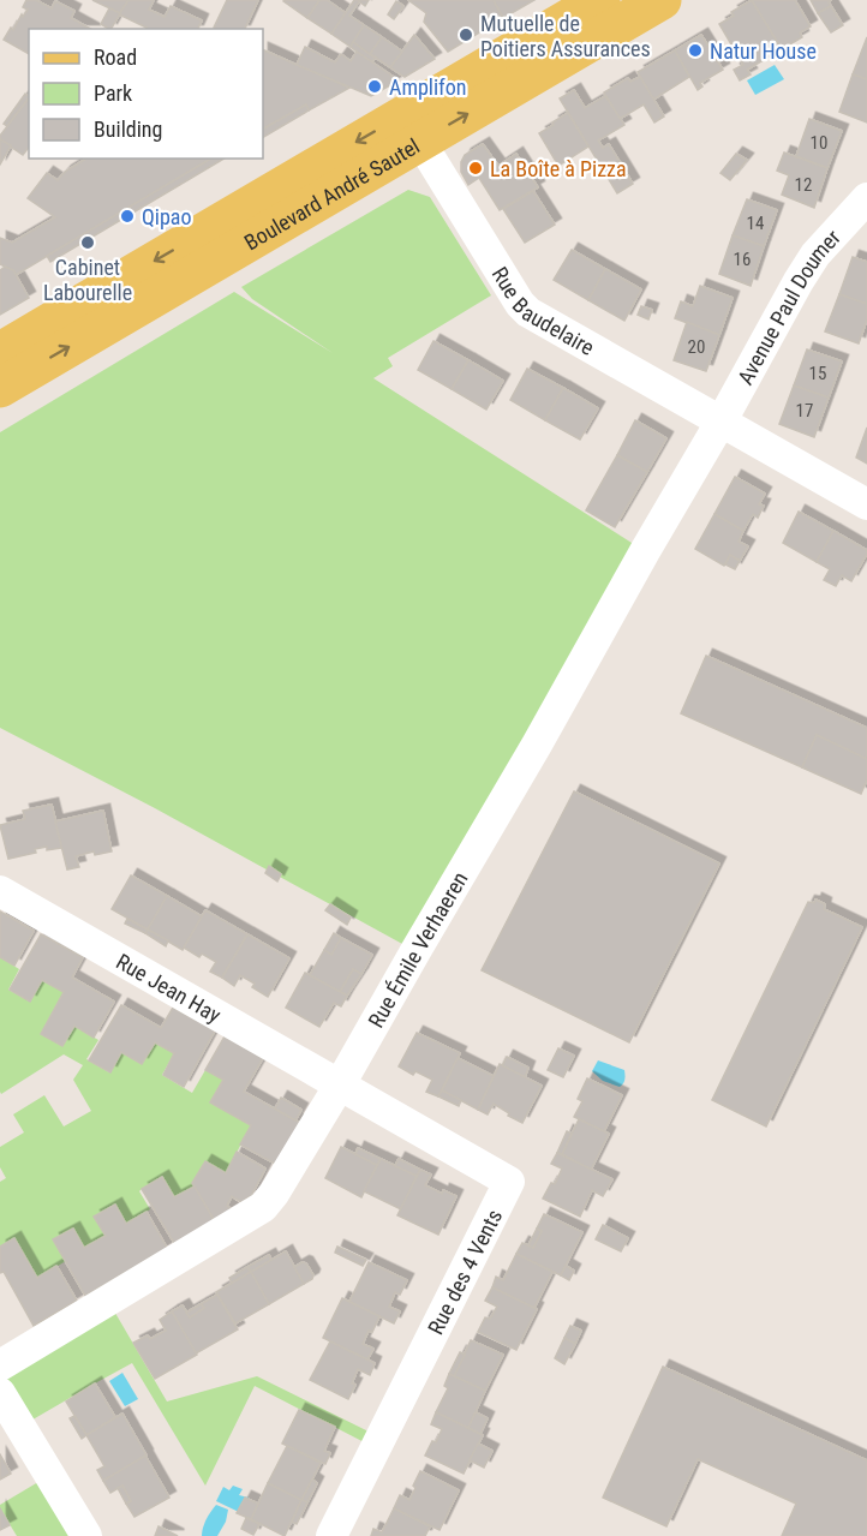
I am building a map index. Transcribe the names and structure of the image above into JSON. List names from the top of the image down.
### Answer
{
  "streets": {
    "main road": ["Boulevard André Sautel"],
    "street": [
      "Rue Baudelaire",
      "Avenue Paul Doumer",
      "Rue Émile Verhaeren",
      "Rue Jean Hay",
      "Rue des 4 Vents"
    ]
  },
  "crossings": [
    ["Boulevard André Sautel", "Rue Baudelaire"],
    ["Rue Baudelaire", "Avenue Paul Doumer"],
    ["Rue Baudelaire", "Rue Émile Verhaeren"],
    ["Avenue Paul Doumer", "Rue Émile Verhaeren"],
    ["Rue Émile Verhaeren", "Rue Jean Hay"],
    ["Rue Émile Verhaeren", "Rue des 4 Vents"],
    ["Rue Jean Hay", "Rue des 4 Vents"]
  ],
  "places": [
    "Mutuelle de Poitiers Assurances",
    "Natur House",
    "Amplifon",
    "La Boîte à Pizza",
    "Qipao",
    "Cabinet Labourelle"
  ],
  "house_numbers": [
    "10",
    "12",
    "14",
    "16",
    "20",
    "15",
    "17"
  ],
  "legend": ["Road", "Park", "Building"]
}
